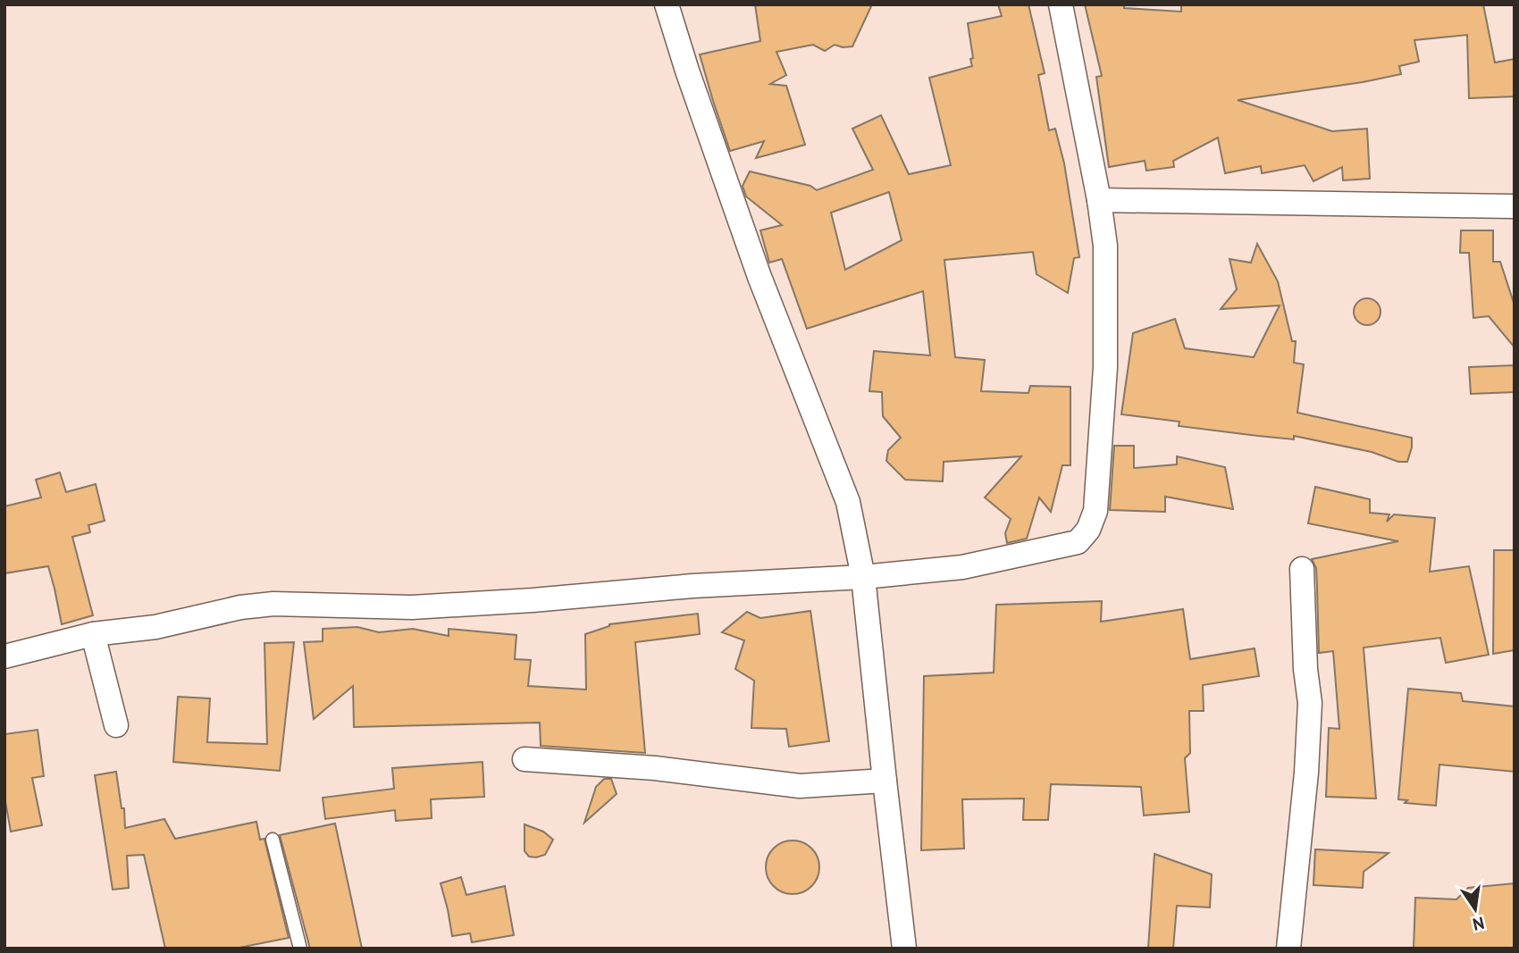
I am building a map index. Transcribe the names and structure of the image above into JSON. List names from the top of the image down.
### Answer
{
  "north": "bottom"
}
